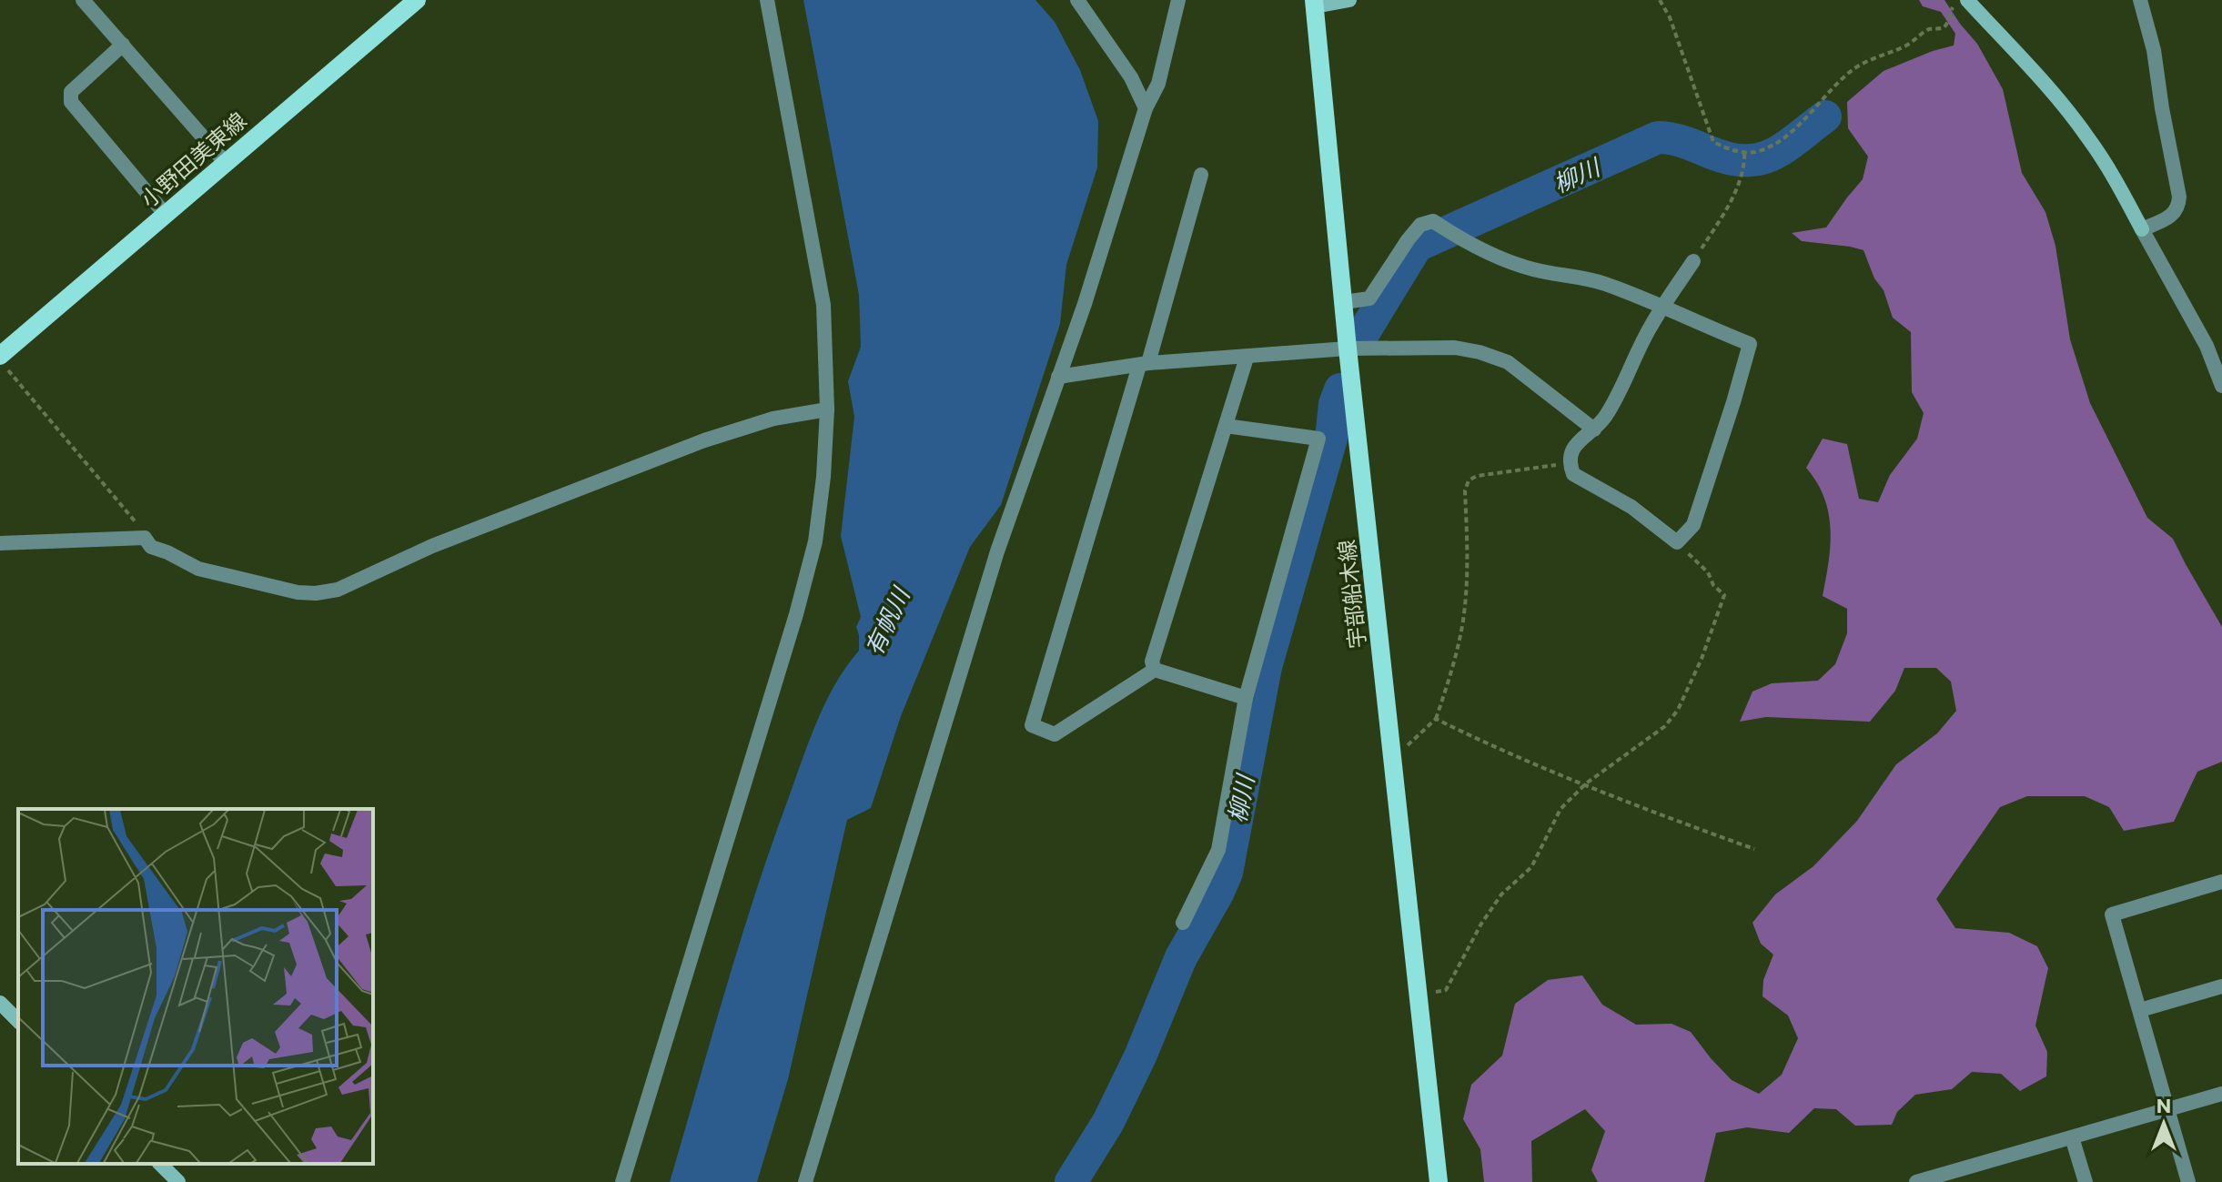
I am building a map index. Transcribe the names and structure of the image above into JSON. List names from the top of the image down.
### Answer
{
  "streets": {
    "main road": ["小野田美東線", "宇部船木線"]
  },
  "water": ["柳川", "有帆川"],
  "north": "top"
}
